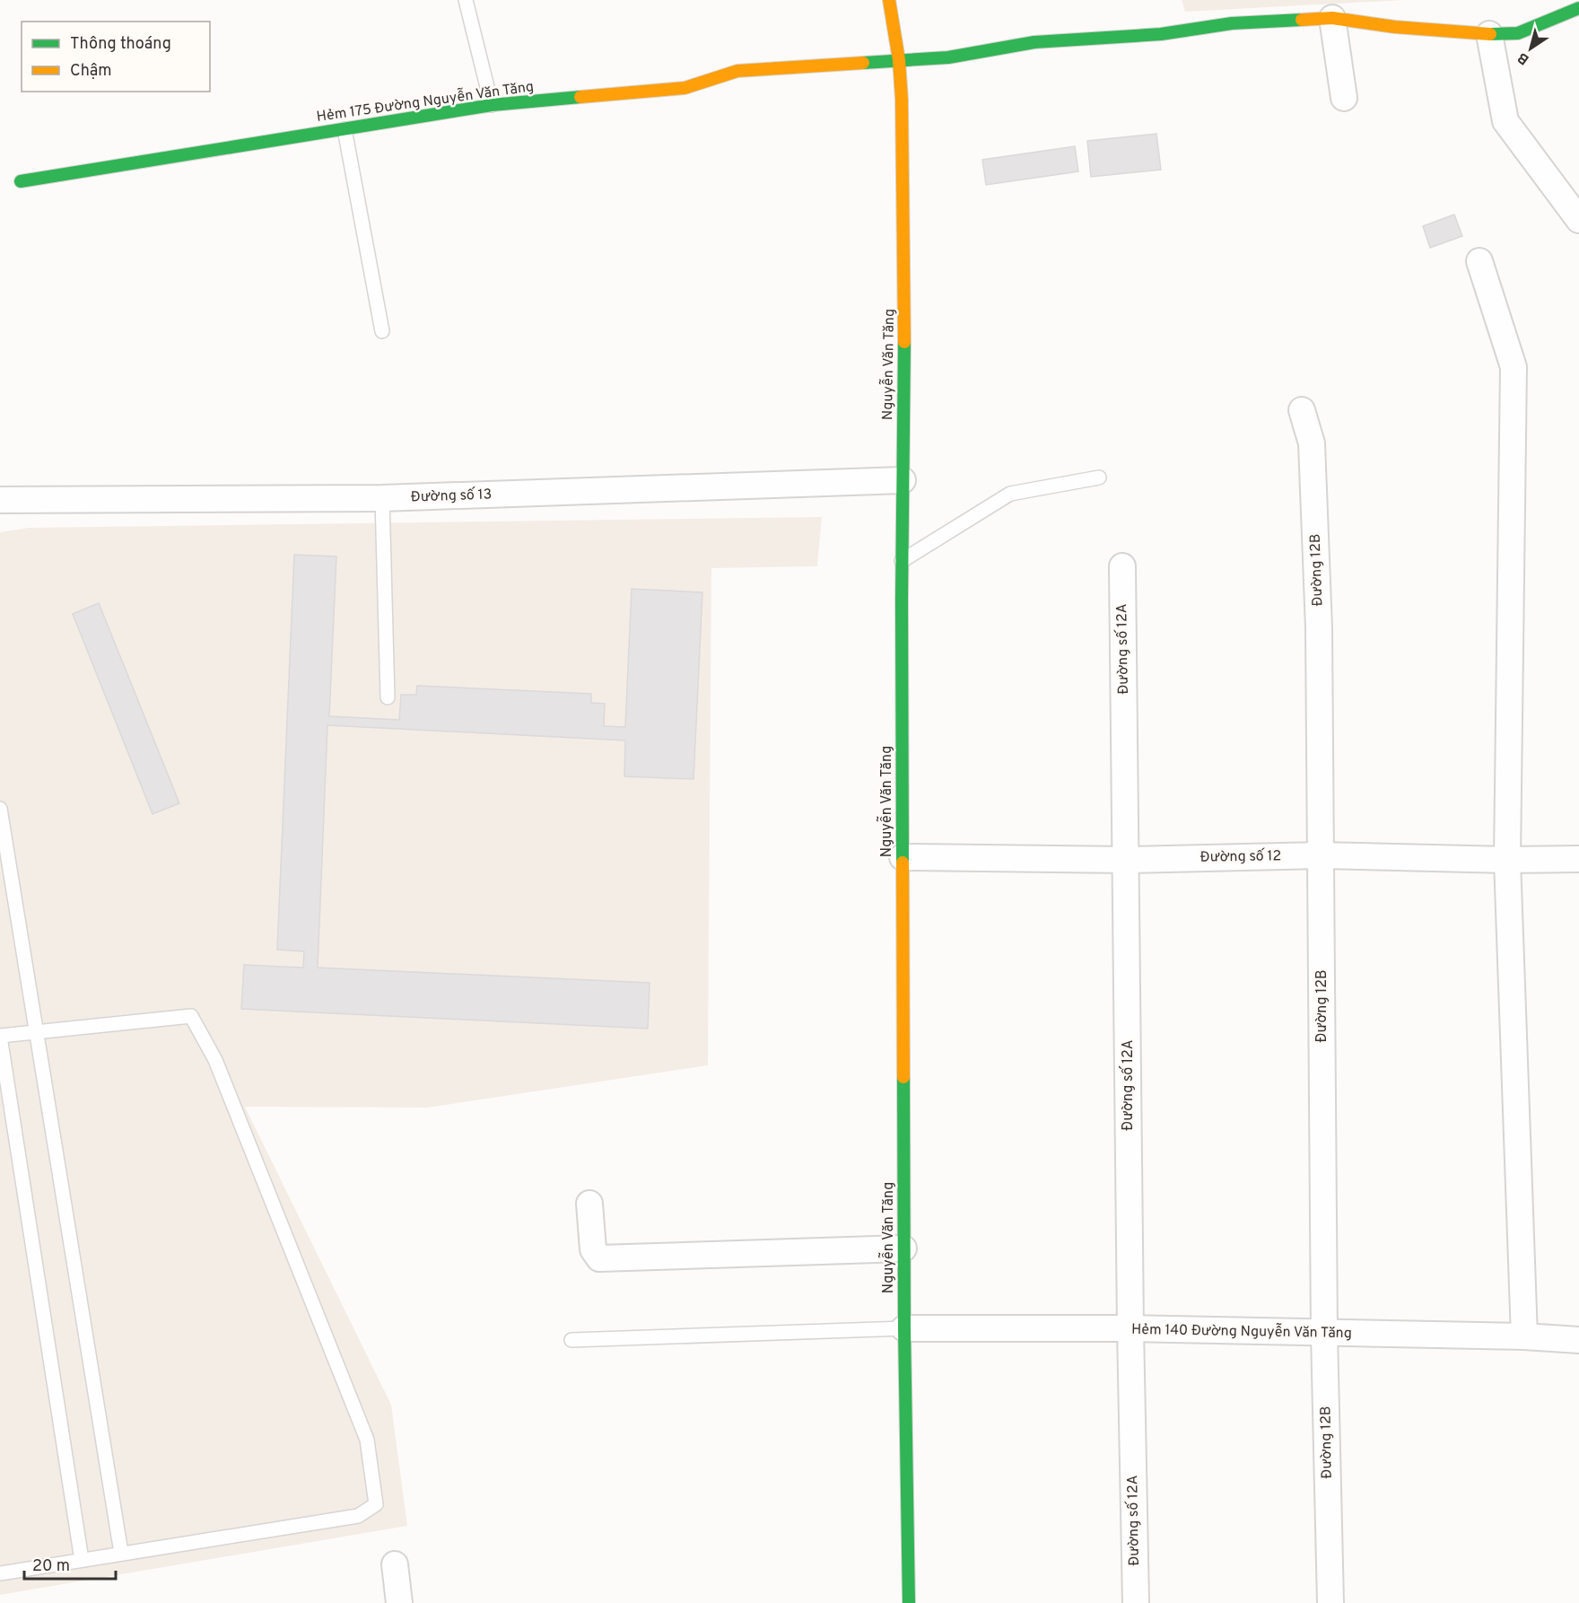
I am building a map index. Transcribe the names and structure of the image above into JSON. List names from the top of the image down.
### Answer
{
  "streets": {
    "main road": ["Hẻm 175 Đường Nguyễn Văn Tăng", "Nguyễn Văn Tăng"],
    "street": [
      "Đường số 13",
      "Đường 12B",
      "Đường số 12A",
      "Đường số 12",
      "Hẻm 140 Đường Nguyễn Văn Tăng"
    ]
  },
  "crossings": [
    ["Hẻm 175 Đường Nguyễn Văn Tăng", "Nguyễn Văn Tăng"],
    ["Nguyễn Văn Tăng", "Đường số 13"],
    ["Nguyễn Văn Tăng", "Đường số 12"],
    ["Nguyễn Văn Tăng", "Hẻm 140 Đường Nguyễn Văn Tăng"],
    ["Đường 12B", "Đường số 12"],
    ["Đường 12B", "Hẻm 140 Đường Nguyễn Văn Tăng"],
    ["Đường số 12A", "Đường số 12"],
    ["Đường số 12A", "Hẻm 140 Đường Nguyễn Văn Tăng"]
  ],
  "legend": ["Thông thoáng", "Chậm"],
  "scale_bar": "20 m",
  "north": "bottom left"
}
